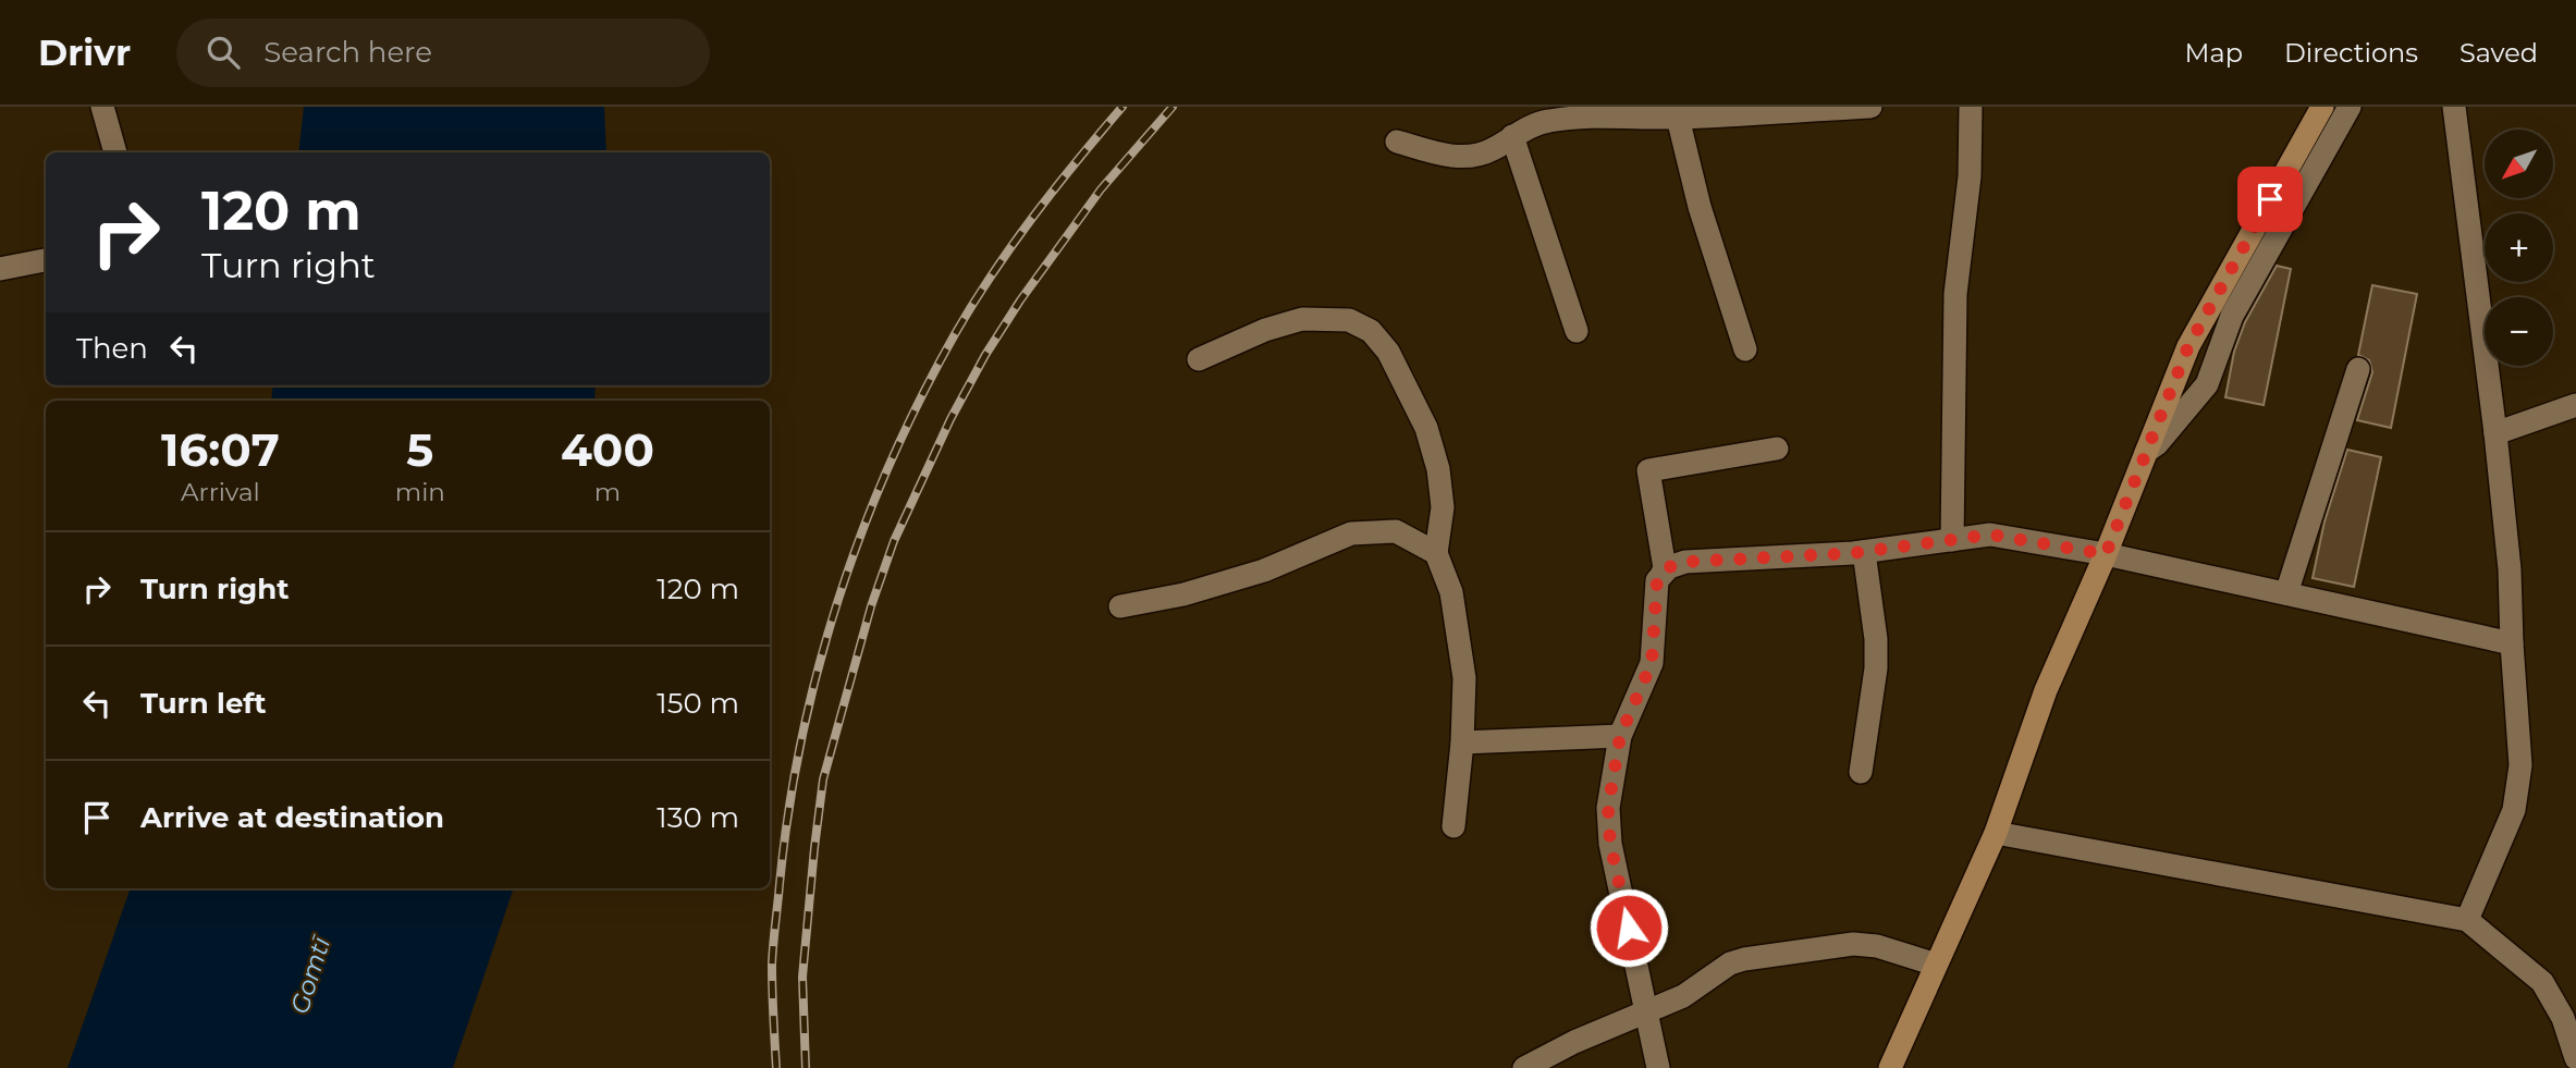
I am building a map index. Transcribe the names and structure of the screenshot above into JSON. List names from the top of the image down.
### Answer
{
  "water": ["Gomtī"],
  "north": "bottom left",
  "page": {
    "header": "Drivr",
    "search": "Search here",
    "nav": ["Map", "Directions", "Saved"],
    "map_buttons": ["+", "−"],
    "turn": ["120 m", "Turn right"],
    "then": "Then",
    "eta": [
      "16:07",
      "Arrival",
      "5",
      "min",
      "400",
      "m"
    ],
    "list": [
      {
        "name": "Turn right",
        "value": "120 m"
      },
      {
        "name": "Turn left",
        "value": "150 m"
      },
      {
        "name": "Arrive at destination",
        "value": "130 m"
      }
    ]
  }
}
